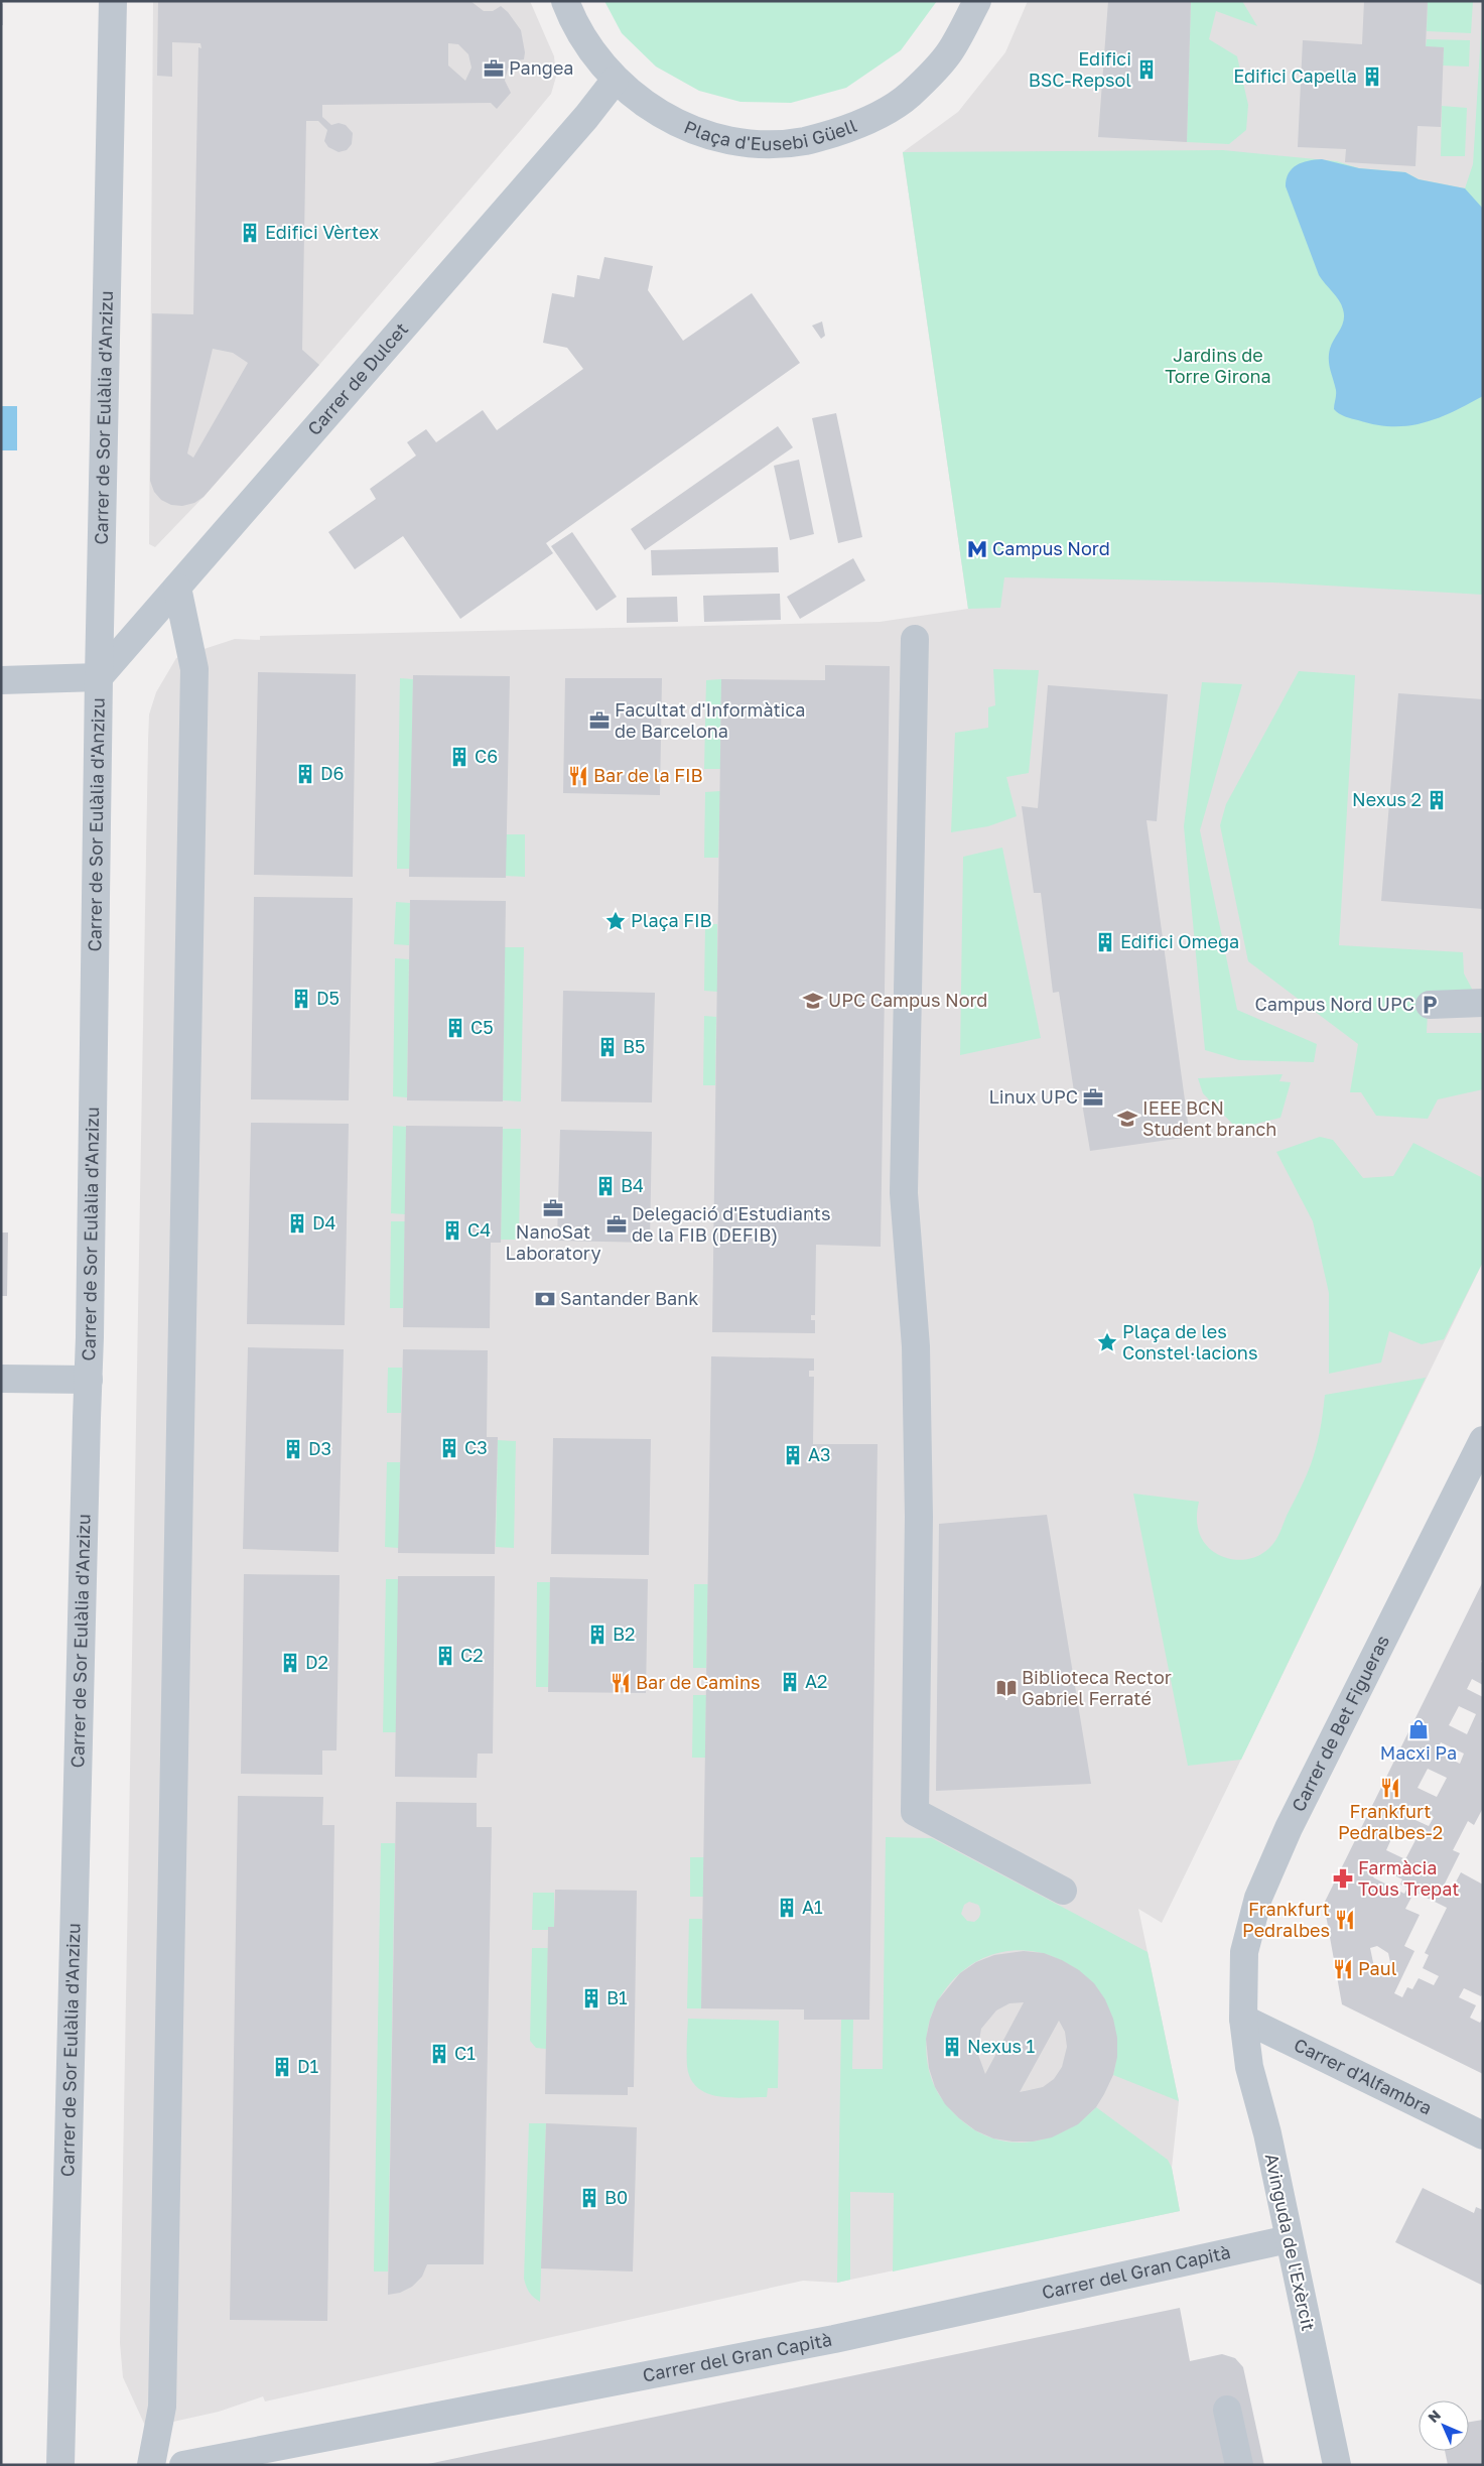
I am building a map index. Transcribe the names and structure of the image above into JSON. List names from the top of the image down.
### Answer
{
  "streets": {
    "street": [
      "Plaça d'Eusebi Güell",
      "Carrer de Dulcet",
      "Carrer de Sor Eulàlia d'Anzizu",
      "Carrer de Bet Figueras",
      "Carrer d'Alfambra",
      "Avinguda de l'Exèrcit",
      "Carrer del Gran Capità"
    ]
  },
  "crossings": [
    ["Plaça d'Eusebi Güell", "Carrer de Dulcet"],
    ["Carrer de Dulcet", "Carrer de Sor Eulàlia d'Anzizu"],
    ["Carrer de Bet Figueras", "Carrer d'Alfambra"],
    ["Carrer de Bet Figueras", "Avinguda de l'Exèrcit"],
    ["Carrer d'Alfambra", "Avinguda de l'Exèrcit"],
    ["Avinguda de l'Exèrcit", "Carrer del Gran Capità"]
  ],
  "parks": ["Jardins de Torre Girona"],
  "places": {
    "office": [
      "Pangea",
      "Facultat d'Informàtica de Barcelona",
      "Linux UPC",
      "NanoSat Laboratory",
      "Delegació d'Estudiants de la FIB (DEFIB)"
    ],
    "building": [
      "Edifici BSC-Repsol",
      "Edifici Capella",
      "Edifici Vèrtex",
      "C6",
      "D6",
      "Nexus 2",
      "Edifici Omega",
      "D5",
      "C5",
      "B5",
      "B4",
      "D4",
      "C4",
      "C3",
      "D3",
      "A3",
      "B2",
      "C2",
      "D2",
      "A2",
      "A1",
      "B1",
      "Nexus 1",
      "C1",
      "D1",
      "B0"
    ],
    "metro station": ["Campus Nord"],
    "restaurant": [
      "Bar de la FIB",
      "Bar de Camins",
      "Frankfurt Pedralbes-2",
      "Frankfurt Pedralbes",
      "Paul"
    ],
    "place": ["Plaça FIB", "Plaça de les Constel·lacions"],
    "school or university": ["UPC Campus Nord", "IEEE BCN Student branch"],
    "parking": ["Campus Nord UPC"],
    "bank": ["Santander Bank"],
    "library": ["Biblioteca Rector Gabriel Ferraté"],
    "shop": ["Macxi Pa"],
    "pharmacy": ["Farmàcia Tous Trepat"]
  },
  "north": "top left"
}
